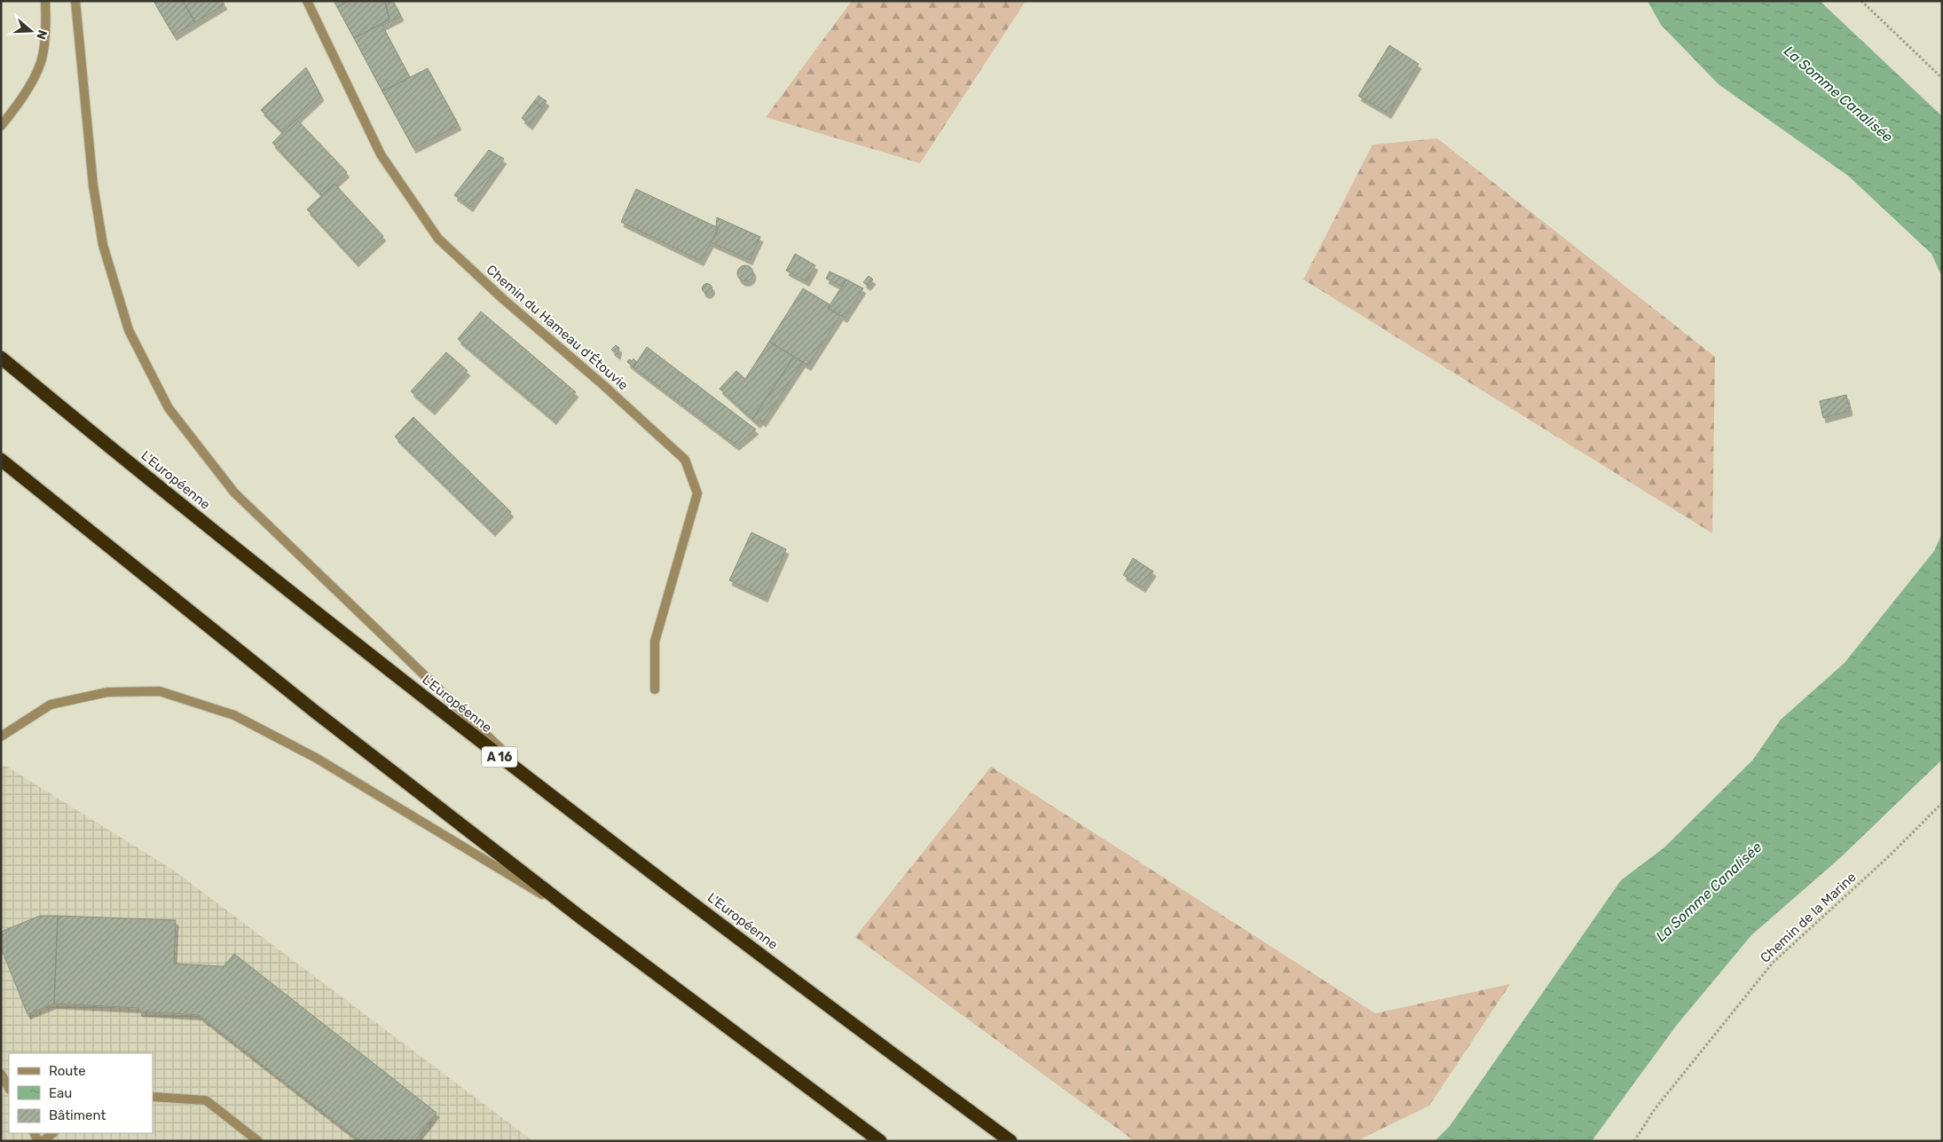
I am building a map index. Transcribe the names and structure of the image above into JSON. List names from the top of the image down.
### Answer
{
  "streets": {
    "highway": ["L'Européenne", "A 16"],
    "street": ["Chemin du Hameau d'Étouvie"],
    "path": ["Chemin de la Marine"]
  },
  "water": ["La Somme Canalisée"],
  "legend": ["Route", "Eau", "Bâtiment"],
  "north": "right"
}
